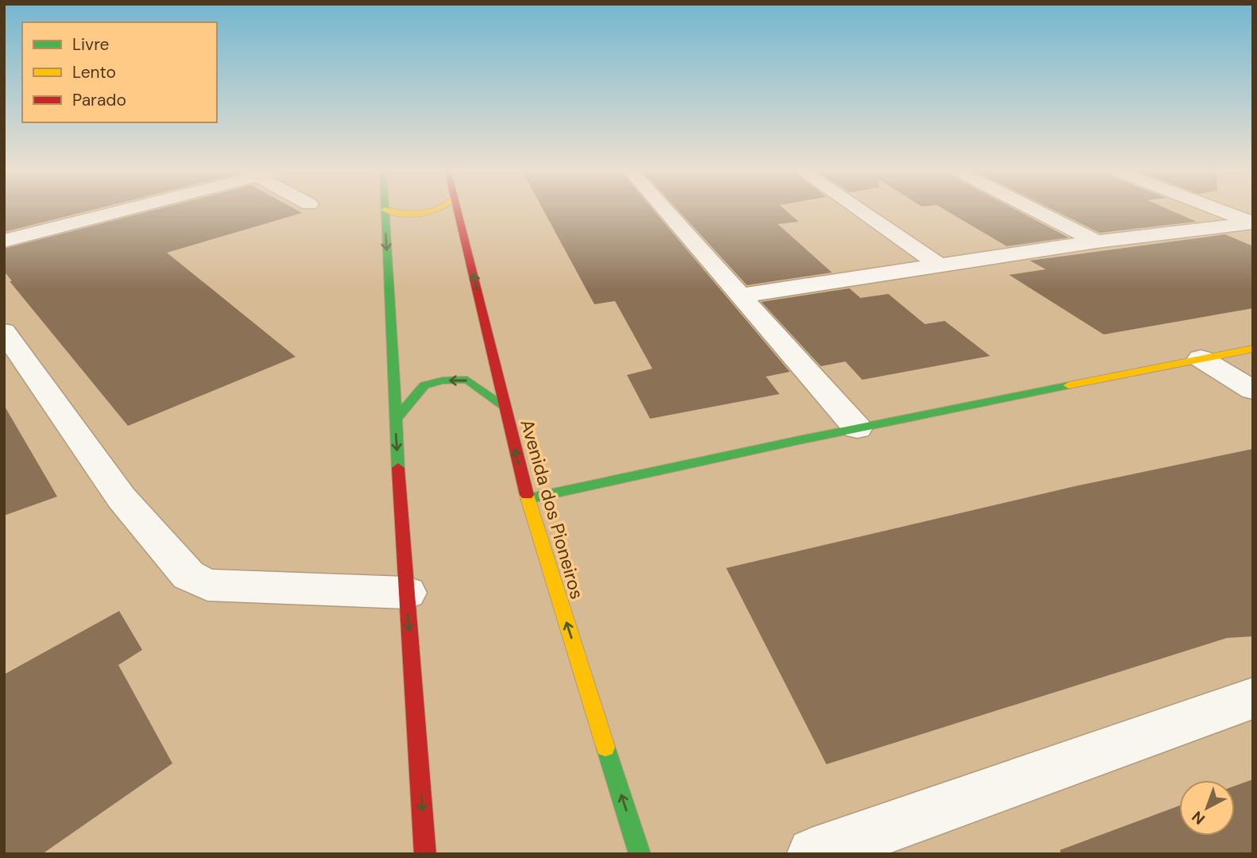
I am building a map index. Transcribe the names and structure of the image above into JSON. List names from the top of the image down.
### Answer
{
  "streets": {
    "main road": ["Avenida dos Pioneiros"]
  },
  "legend": ["Livre", "Lento", "Parado"],
  "north": "bottom left"
}
